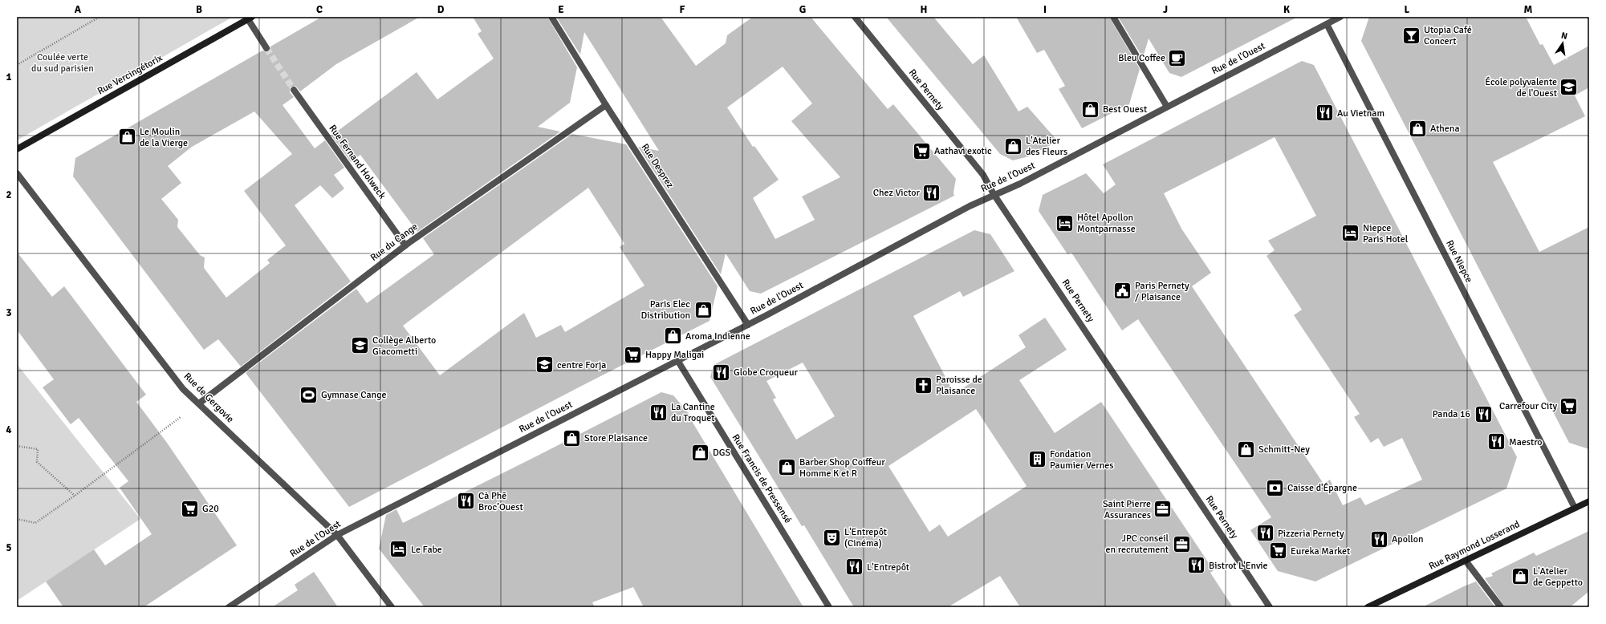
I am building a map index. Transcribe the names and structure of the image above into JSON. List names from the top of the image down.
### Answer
{
  "streets": {
    "main road": ["Rue Vercingétorix", "Rue Raymond Losserand"],
    "street": [
      "Rue de l'Ouest",
      "Rue Pernety",
      "Rue Fernand Holweck",
      "Rue Desprez",
      "Rue du Cange",
      "Rue Niepce",
      "Rue de Gergovie",
      "Rue Francis de Pressensé"
    ]
  },
  "crossings": [
    ["Rue de l'Ouest", "Rue Pernety"],
    ["Rue de l'Ouest", "Rue Desprez"],
    ["Rue de l'Ouest", "Rue Niepce"],
    ["Rue de l'Ouest", "Rue de Gergovie"],
    ["Rue de l'Ouest", "Rue Francis de Pressensé"],
    ["Rue Fernand Holweck", "Rue du Cange"],
    ["Rue Desprez", "Rue du Cange"],
    ["Rue du Cange", "Rue de Gergovie"],
    ["Rue Niepce", "Rue Raymond Losserand"]
  ],
  "parks": ["Coulée verte du sud parisien"],
  "places": {
    "bar": ["Utopia Café Concert"],
    "cafe": ["Bleu Coffee"],
    "school or university": ["École polyvalente de l'Ouest", "Collège Alberto Giacometti", "centre Forja"],
    "shop": [
      "Best Ouest",
      "Athena",
      "Le Moulin de la Vierge",
      "L'Atelier des Fleurs",
      "Paris Elec Distribution",
      "Aroma Indienne",
      "Store Plaisance",
      "Schmitt-Ney",
      "DGS",
      "Barber Shop Coiffeur Homme K et R",
      "L'Atelier de Geppetto"
    ],
    "restaurant": [
      "Au Vietnam",
      "Chez Victor",
      "Globe Croqueur",
      "La Cantine du Troquet",
      "Panda 16",
      "Maestro",
      "Cà Phē Broc’Ouest",
      "Pizzeria Pernety",
      "Apollon",
      "Bistrot L'Envie",
      "L'Entrepôt"
    ],
    "supermarket": [
      "Aathavi exotic",
      "Happy Maligai",
      "Carrefour City",
      "G20",
      "Eureka Market"
    ],
    "hotel": ["Hôtel Apollon Montparnasse", "Niepce Paris Hotel", "Le Fabe"],
    "public building": ["Paris Pernety / Plaisance"],
    "church": ["Paroisse de Plaisance"],
    "sports": ["Gymnase Cange"],
    "building": ["Fondation Paumier Vernes"],
    "bank": ["Caisse d'Épargne"],
    "office": ["Saint Pierre Assurances", "JPC conseil en recrutement"],
    "theatre": ["L'Entrepôt (Cinéma)"]
  },
  "north": "top",
  "grid": {
    "columns": [
      "A",
      "B",
      "C",
      "D",
      "E",
      "F",
      "G",
      "H",
      "I",
      "J",
      "K",
      "L",
      "M"
    ],
    "rows": [
      "1",
      "2",
      "3",
      "4",
      "5"
    ]
  }
}
